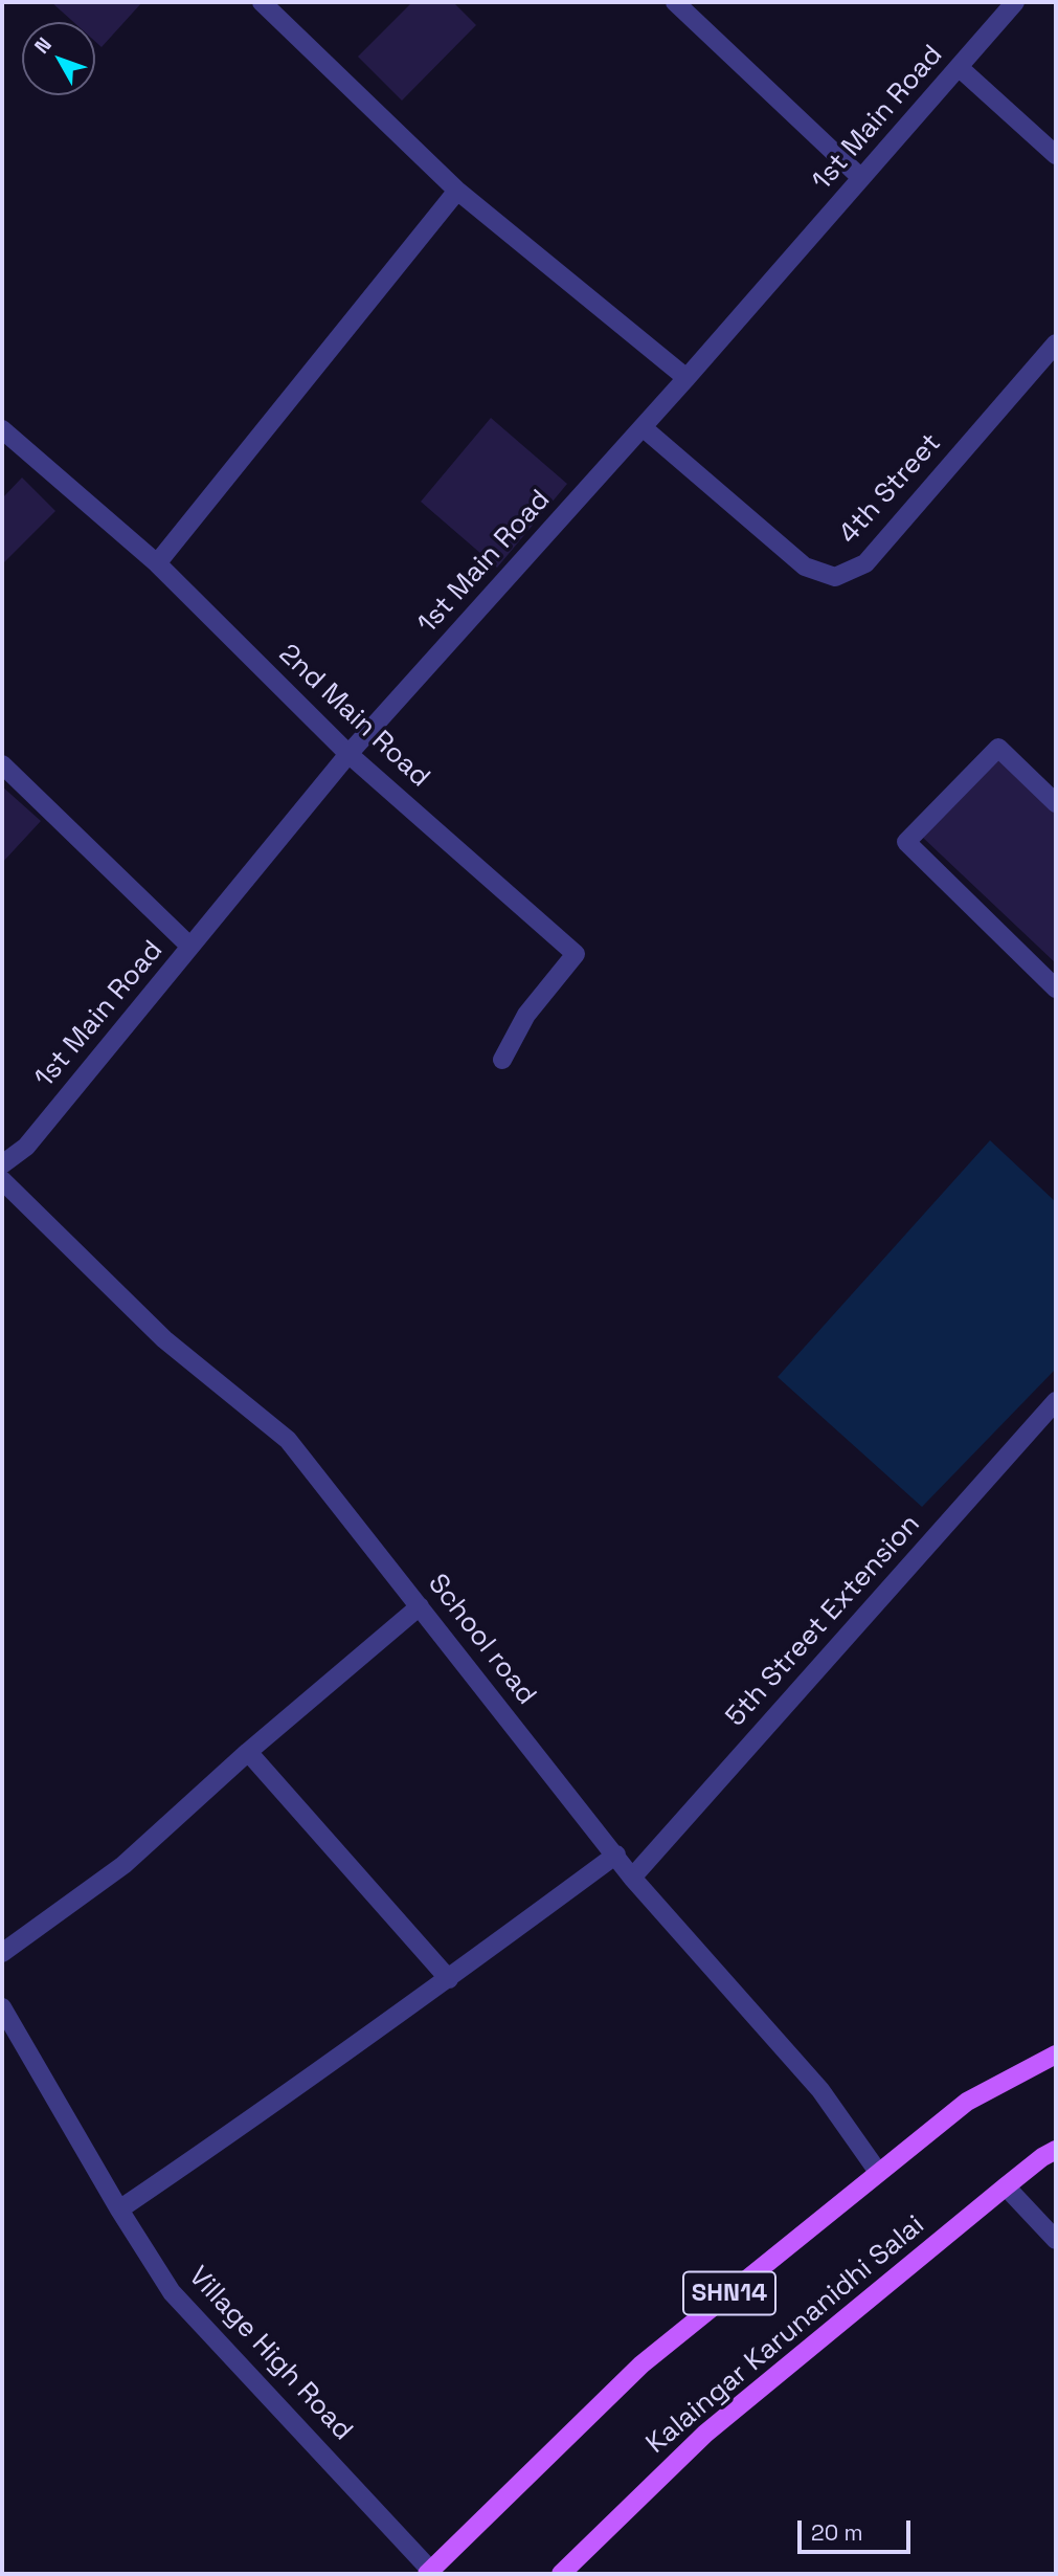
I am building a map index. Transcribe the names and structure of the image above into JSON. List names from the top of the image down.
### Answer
{
  "streets": {
    "main road": ["SHN14", "Kalaingar Karunanidhi Salai"],
    "street": [
      "1st Main Road",
      "4th Street",
      "2nd Main Road",
      "5th Street Extension",
      "School road",
      "Village High Road"
    ]
  },
  "crossings": [
    ["1st Main Road", "4th Street"],
    ["1st Main Road", "2nd Main Road"],
    ["5th Street Extension", "School road"],
    ["School road", "SHN14"],
    ["SHN14", "Village High Road"]
  ],
  "scale_bar": "20 m",
  "north": "top left"
}
